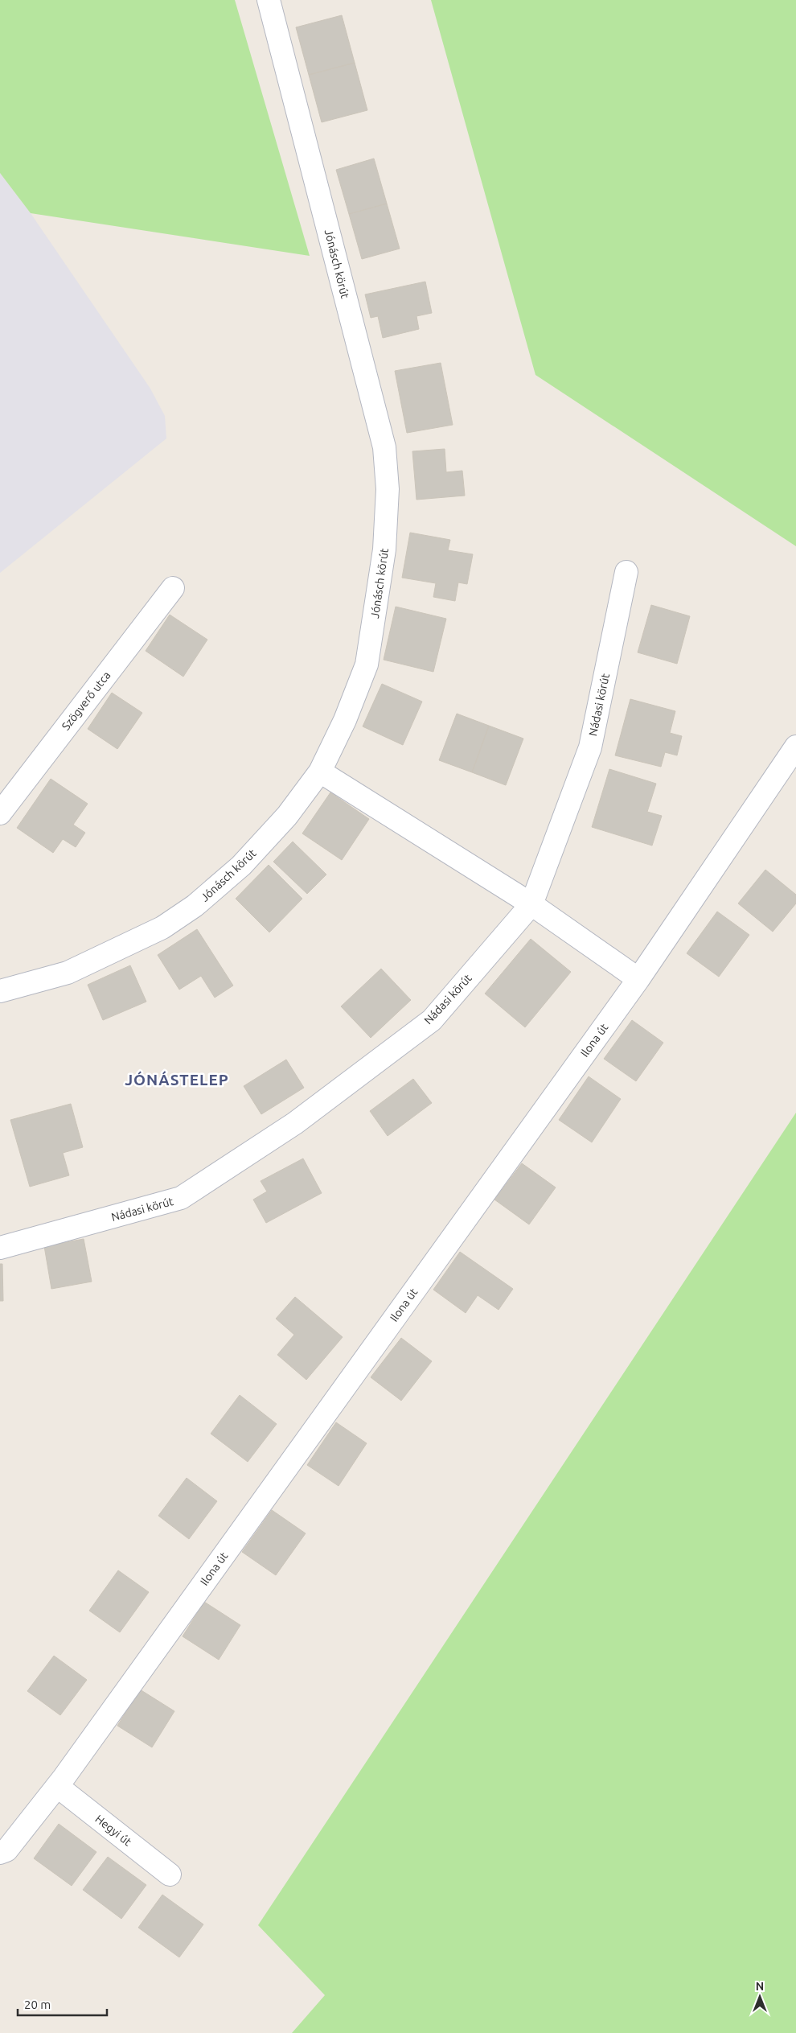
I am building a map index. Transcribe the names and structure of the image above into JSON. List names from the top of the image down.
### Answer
{
  "streets": {
    "street": [
      "Jónásch körút",
      "Szögverő utca",
      "Nádasi körút",
      "Ilona út",
      "Hegyi út"
    ]
  },
  "crossings": [
    ["Ilona út", "Hegyi út"]
  ],
  "districts": ["JÓNÁSTELEP"],
  "scale_bar": "20 m",
  "north": "top"
}
